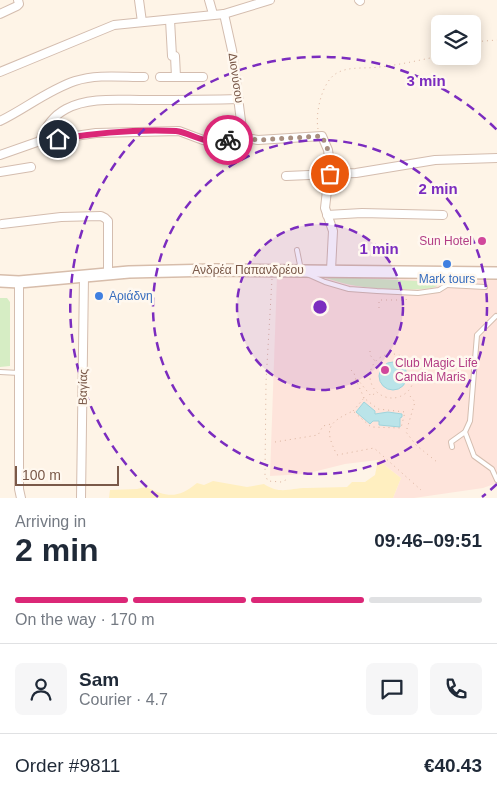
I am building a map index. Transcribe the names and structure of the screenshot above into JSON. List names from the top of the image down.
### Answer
{
  "streets": {
    "main road": ["Ανδρέα Παπανδρέου"],
    "street": ["Διονύσου", "Βαγίας"]
  },
  "crossings": [
    ["Ανδρέα Παπανδρέου", "Βαγίας"]
  ],
  "places": [
    "Sun Hotel",
    "Mark tours",
    "Αριάδνη",
    "Club Magic Life Candia Maris"
  ],
  "scale_bar": "100 m",
  "page": {
    "scale": "100 m",
    "heading": ["2 min", "Arriving in", "09:46–09:51"],
    "panel": [
      "Sam",
      "Courier · 4.7",
      "Order #9811",
      "€40.43"
    ],
    "bar": "On the way · 170 m"
  },
  "rings": ["3 min", "2 min", "1 min"]
}
